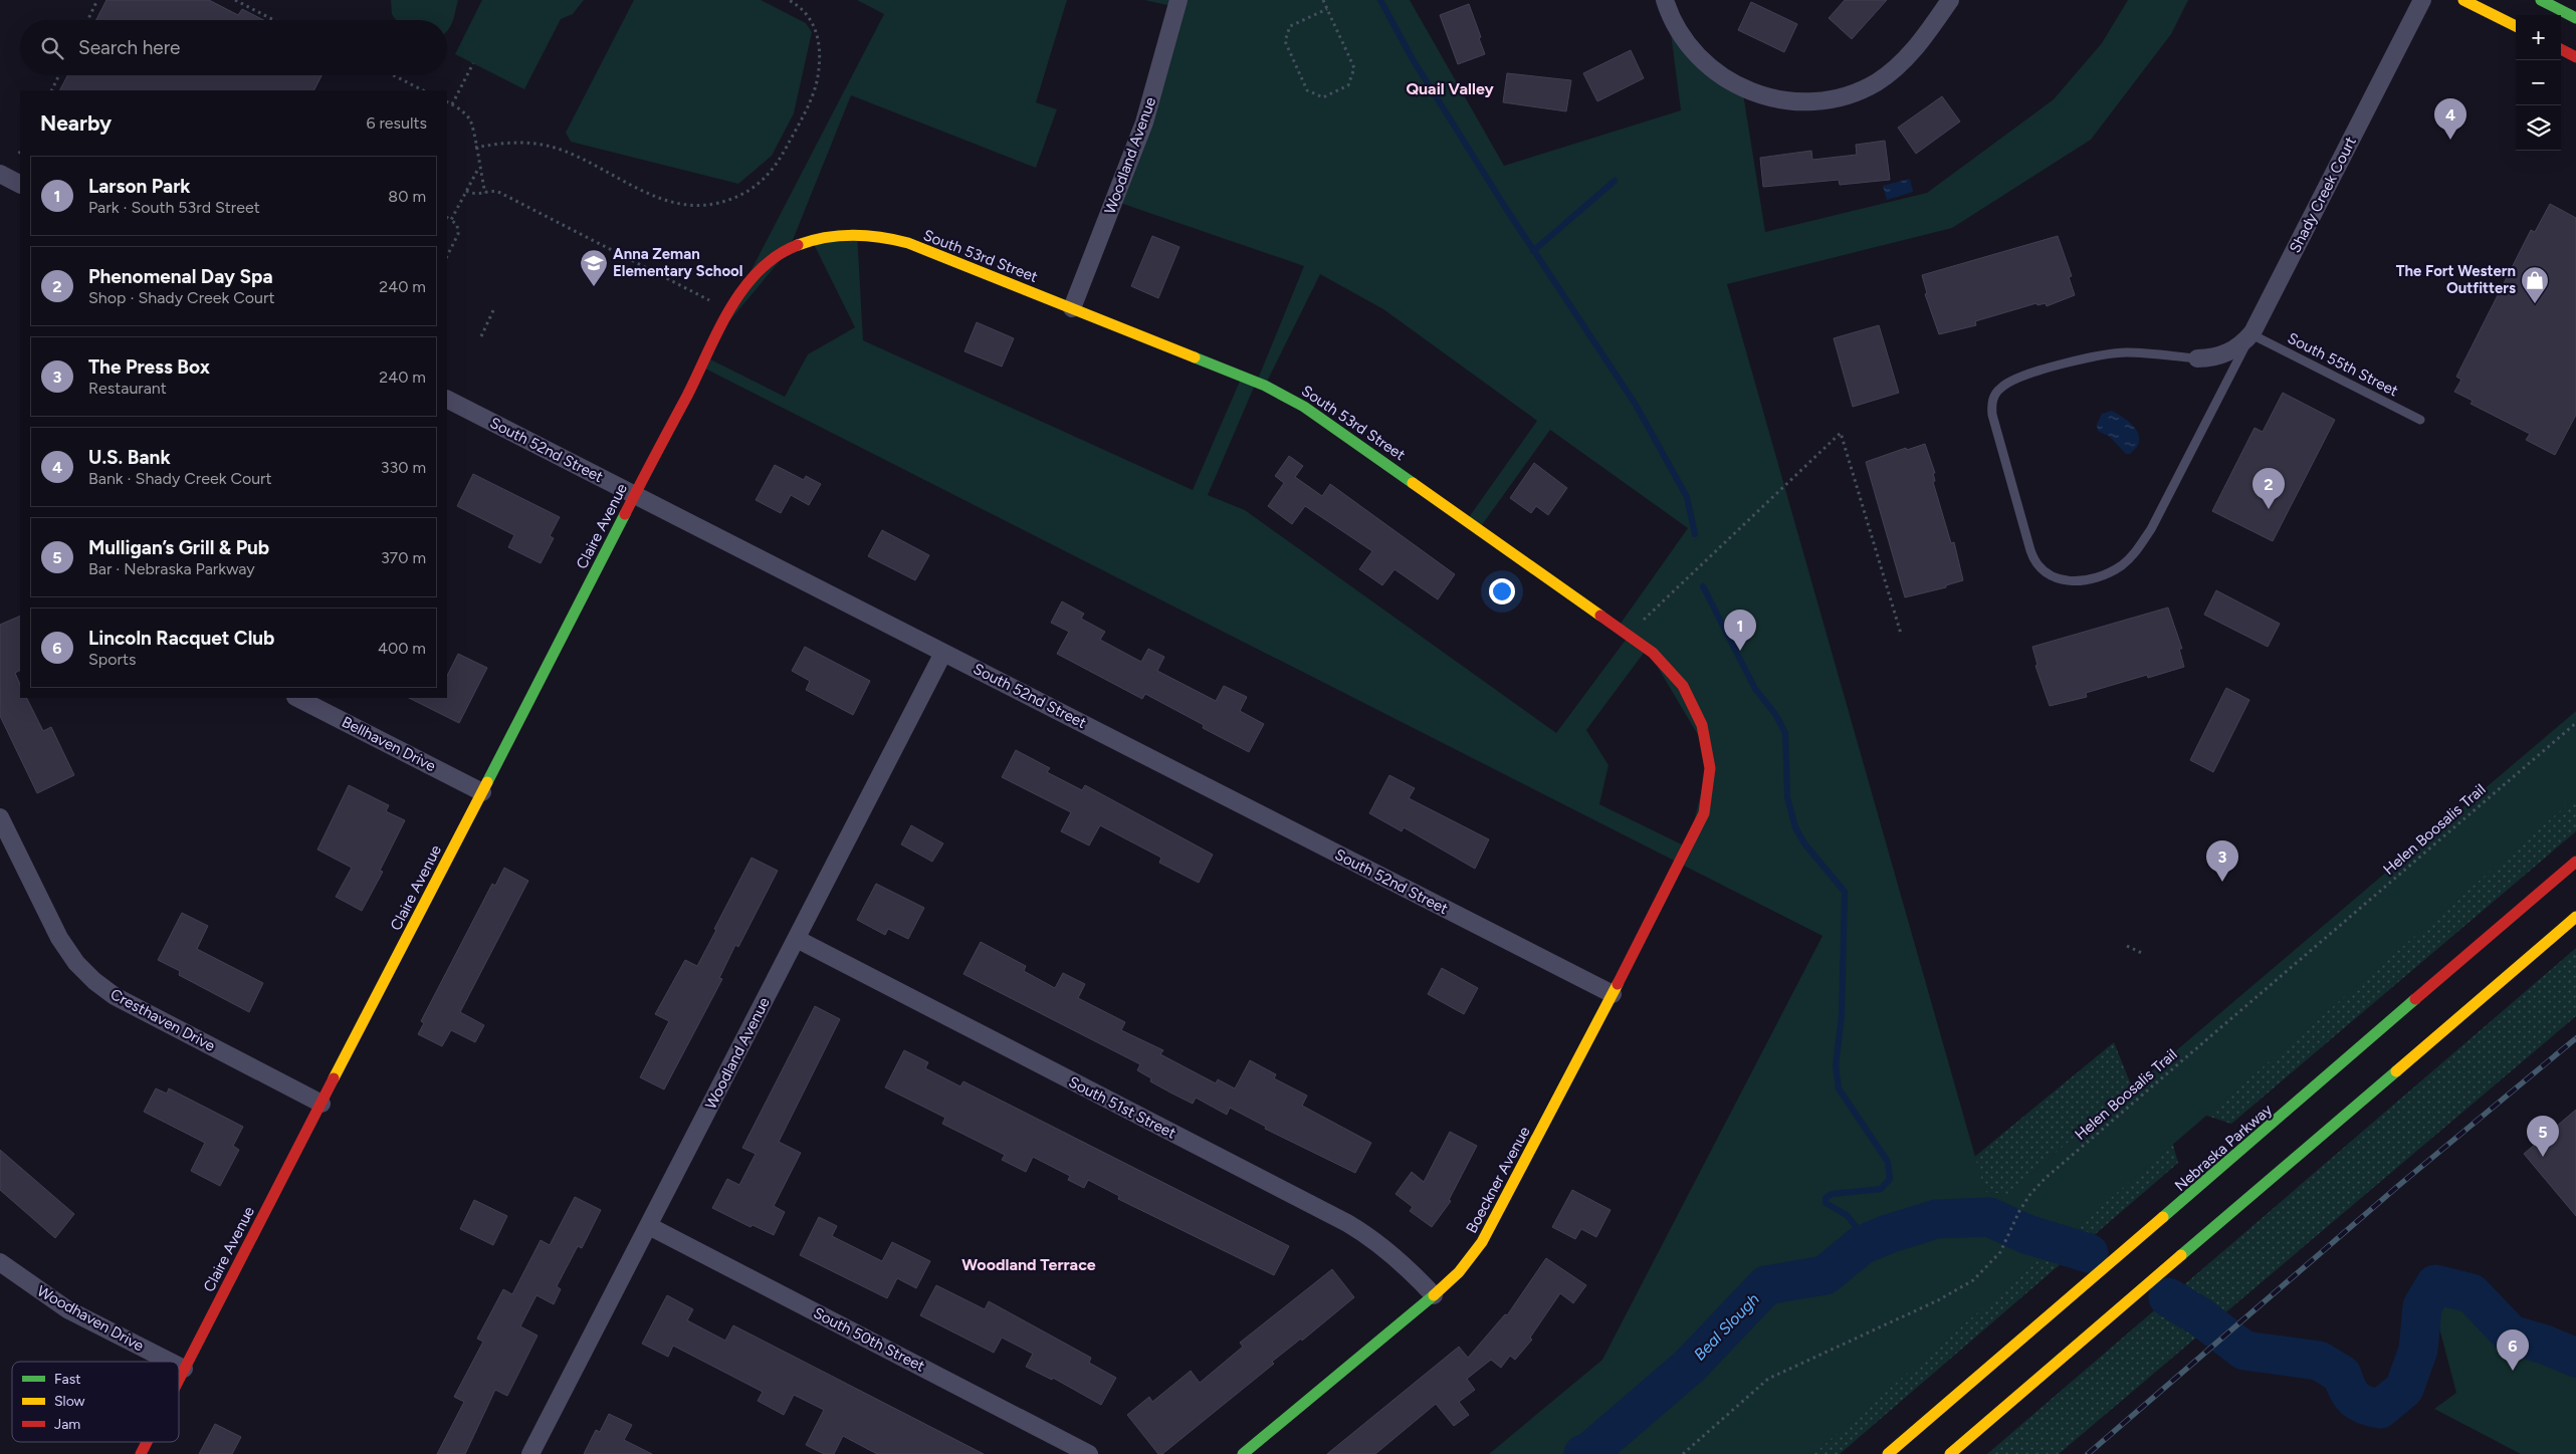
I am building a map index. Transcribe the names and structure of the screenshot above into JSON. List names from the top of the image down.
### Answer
{
  "streets": {
    "street": [
      "Woodland Avenue",
      "Shady Creek Court",
      "South 53rd Street",
      "South 52nd Street",
      "Claire Avenue",
      "Bellhaven Drive",
      "Cresthaven Drive",
      "South 51st Street",
      "Nebraska Parkway",
      "Boeckner Avenue",
      "Woodhaven Drive",
      "South 50th Street"
    ],
    "lane": ["South 55th Street"],
    "path": ["Helen Boosalis Trail"]
  },
  "crossings": [
    ["Woodland Avenue", "South 53rd Street"],
    ["Woodland Avenue", "South 52nd Street"],
    ["Woodland Avenue", "South 51st Street"],
    ["Woodland Avenue", "South 50th Street"],
    ["Shady Creek Court", "South 55th Street"],
    ["South 53rd Street", "Claire Avenue"],
    ["South 53rd Street", "Boeckner Avenue"],
    ["South 52nd Street", "Claire Avenue"],
    ["South 52nd Street", "Boeckner Avenue"],
    ["Claire Avenue", "Bellhaven Drive"],
    ["Claire Avenue", "Cresthaven Drive"],
    ["Claire Avenue", "Woodhaven Drive"],
    ["South 51st Street", "Boeckner Avenue"]
  ],
  "districts": ["Quail Valley", "Woodland Terrace"],
  "water": ["Beal Slough"],
  "places": {
    "school or university": ["Anna Zeman Elementary School"],
    "shop": ["The Fort Western Outfitters"]
  },
  "legend": ["Fast", "Slow", "Jam"],
  "page": {
    "map_buttons": ["+", "−"],
    "search": "Search here",
    "heading": ["Nearby", "6 results"],
    "pins": [
      "4",
      "2",
      "1",
      "3",
      "5",
      "6"
    ],
    "list": [
      {
        "mark": "1",
        "name": "Larson Park",
        "note": "Park · South 53rd Street",
        "value": "80 m"
      },
      {
        "mark": "2",
        "name": "Phenomenal Day Spa",
        "note": "Shop · Shady Creek Court",
        "value": "240 m"
      },
      {
        "mark": "3",
        "name": "The Press Box",
        "note": "Restaurant",
        "value": "240 m"
      },
      {
        "mark": "4",
        "name": "U.S. Bank",
        "note": "Bank · Shady Creek Court",
        "value": "330 m"
      },
      {
        "mark": "5",
        "name": "Mulligan’s Grill & Pub",
        "note": "Bar · Nebraska Parkway",
        "value": "370 m"
      },
      {
        "mark": "6",
        "name": "Lincoln Racquet Club",
        "note": "Sports",
        "value": "400 m"
      }
    ]
  }
}
